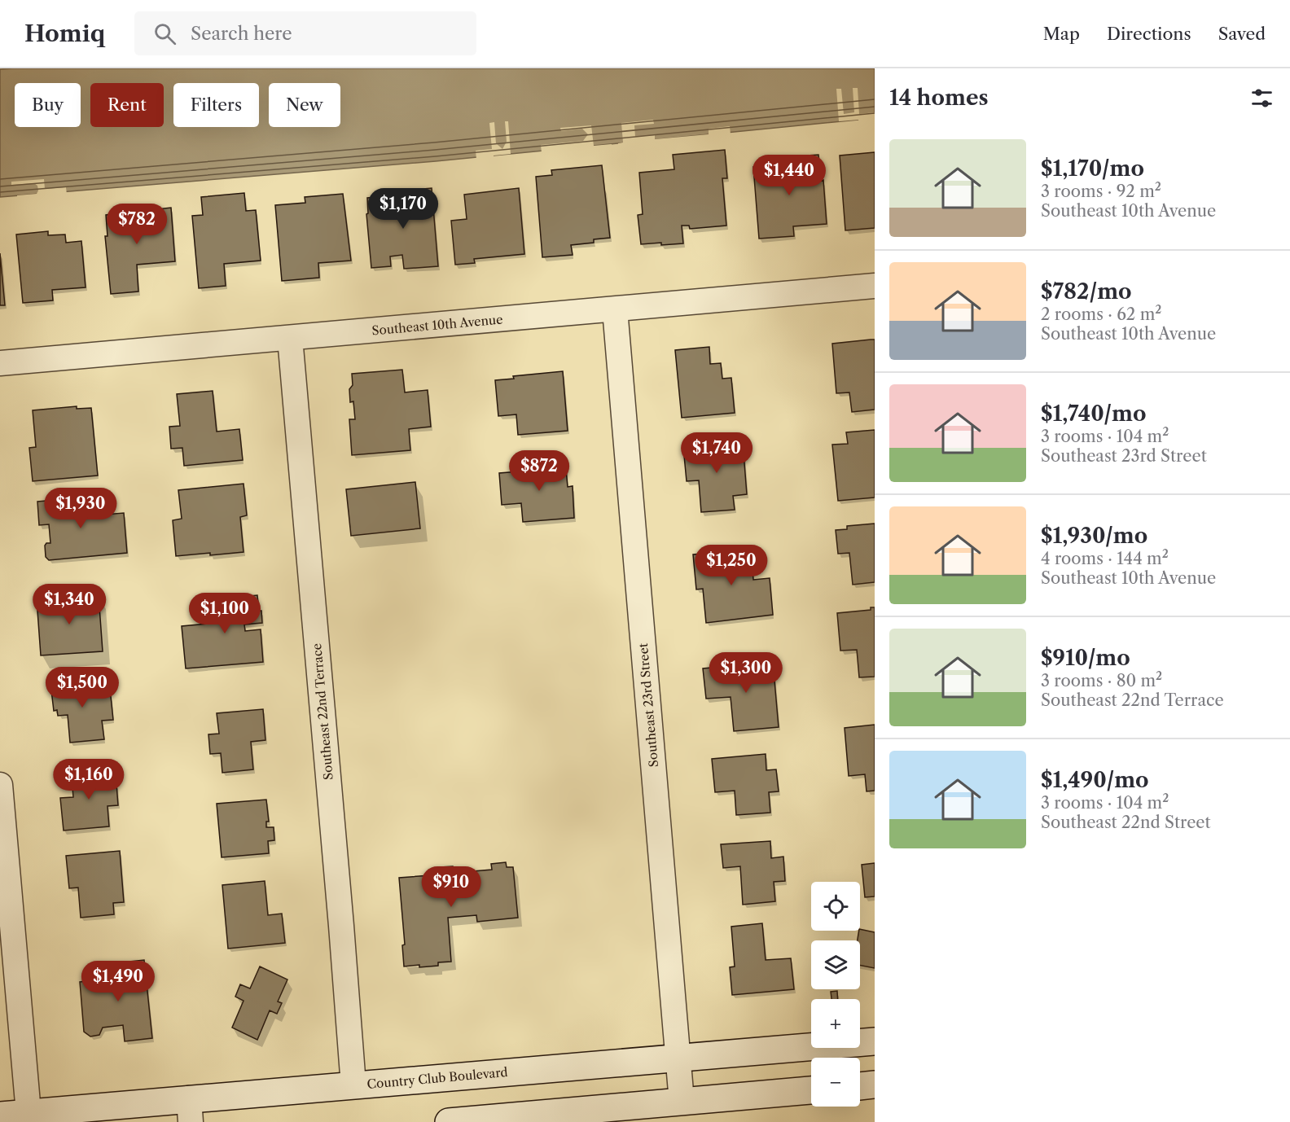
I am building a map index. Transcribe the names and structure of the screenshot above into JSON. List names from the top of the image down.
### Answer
{
  "streets": {
    "main road": ["Country Club Boulevard"],
    "street": ["Southeast 10th Avenue", "Southeast 23rd Street", "Southeast 22nd Terrace"]
  },
  "crossings": [
    ["Southeast 10th Avenue", "Southeast 23rd Street"],
    ["Southeast 10th Avenue", "Southeast 22nd Terrace"],
    ["Southeast 23rd Street", "Country Club Boulevard"],
    ["Southeast 22nd Terrace", "Country Club Boulevard"]
  ],
  "page": {
    "header": "Homiq",
    "search": "Search here",
    "nav": ["Map", "Directions", "Saved"],
    "heading": "14 homes",
    "chip": [
      "Buy",
      "Rent",
      "Filters",
      "New"
    ],
    "list": [
      {
        "name": "$1,170/mo",
        "note": "3 rooms · 92 m² · Southeast 10th Avenue"
      },
      {
        "name": "$782/mo",
        "note": "2 rooms · 62 m² · Southeast 10th Avenue"
      },
      {
        "name": "$1,740/mo",
        "note": "3 rooms · 104 m² · Southeast 23rd Street"
      },
      {
        "name": "$1,930/mo",
        "note": "4 rooms · 144 m² · Southeast 10th Avenue"
      },
      {
        "name": "$910/mo",
        "note": "3 rooms · 80 m² · Southeast 22nd Terrace"
      },
      {
        "name": "$1,490/mo",
        "note": "3 rooms · 104 m² · Southeast 22nd Street"
      }
    ],
    "price": [
      "$1,440",
      "$1,170",
      "$782",
      "$1,740",
      "$872",
      "$1,930",
      "$1,250",
      "$1,340",
      "$1,100",
      "$1,300",
      "$1,500",
      "$1,160",
      "$910",
      "$1,490"
    ],
    "map_buttons": ["+", "−"]
  }
}
